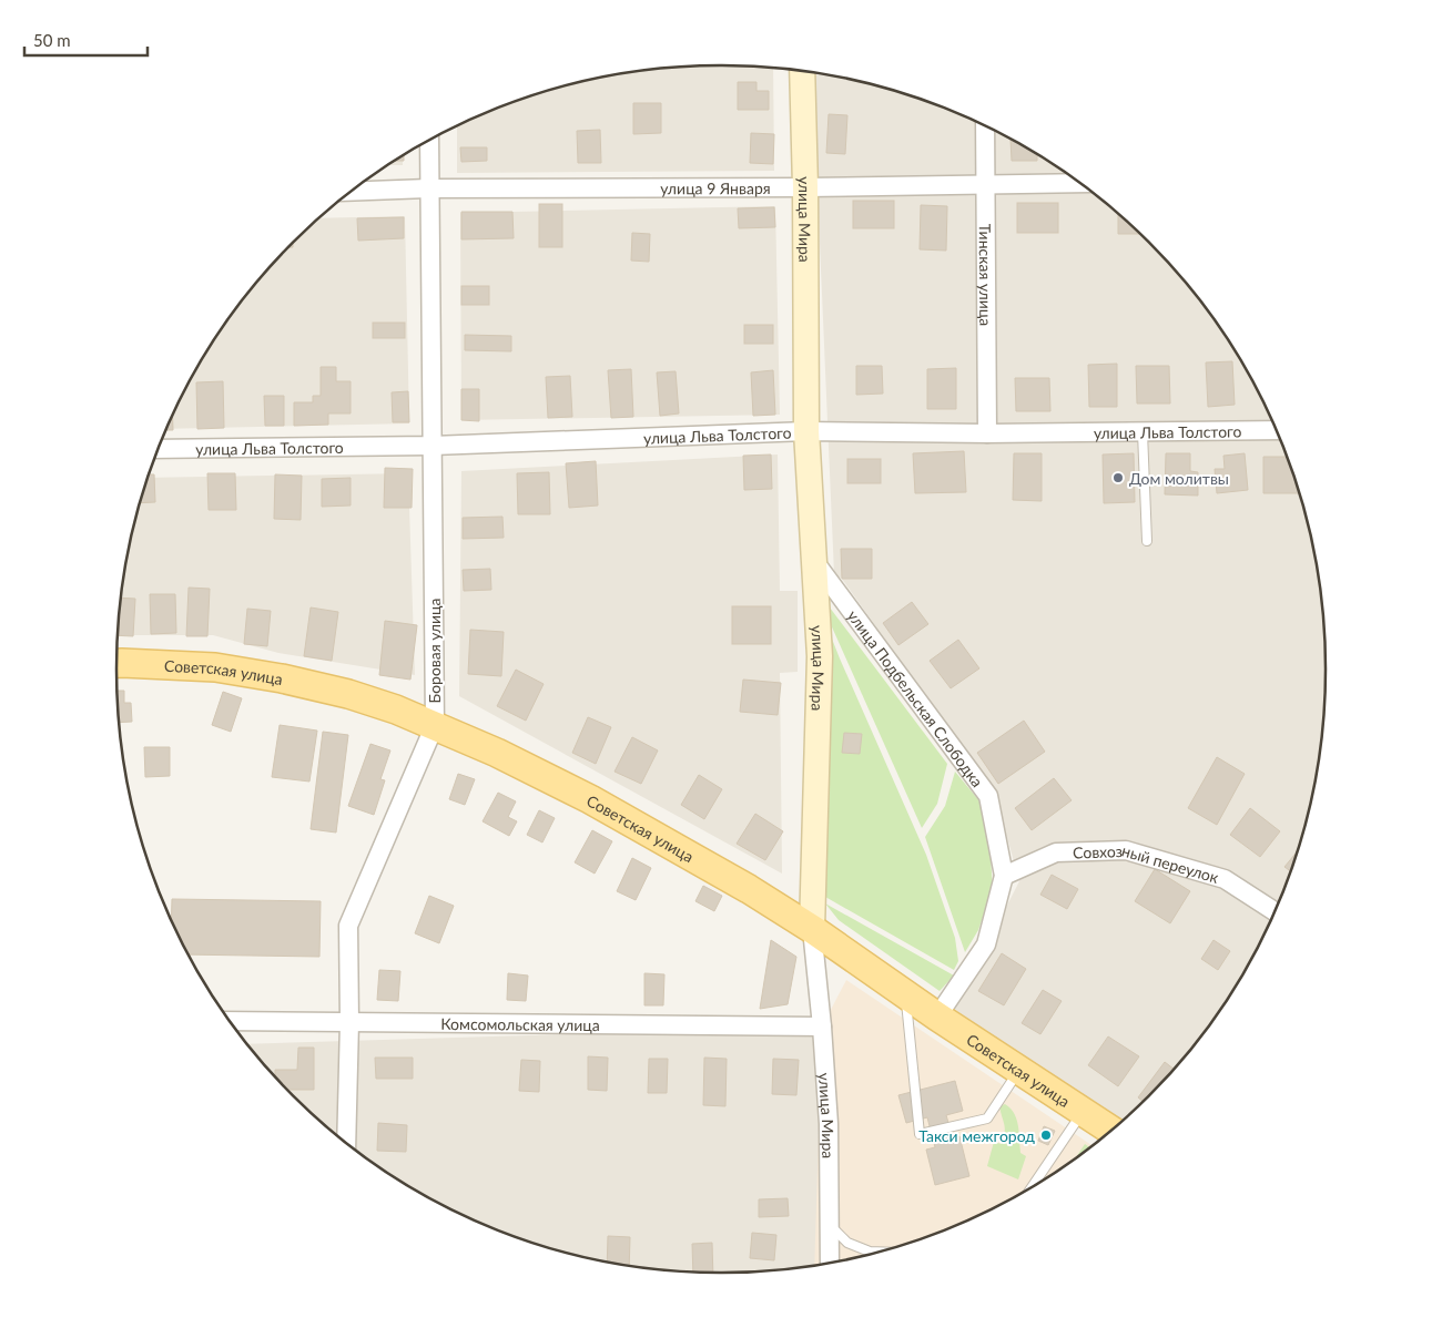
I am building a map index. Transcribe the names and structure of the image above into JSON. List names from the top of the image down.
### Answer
{
  "streets": {
    "main road": ["улица Мира", "Советская улица"],
    "street": [
      "улица 9 Января",
      "Тинская улица",
      "улица Льва Толстого",
      "Боровая улица",
      "улица Подбельская Слободка",
      "Совхозный переулок",
      "Комсомольская улица"
    ]
  },
  "crossings": [
    ["улица 9 Января", "улица Мира"],
    ["улица 9 Января", "Тинская улица"],
    ["улица 9 Января", "Боровая улица"],
    ["улица Мира", "улица Льва Толстого"],
    ["улица Мира", "Советская улица"],
    ["улица Мира", "улица Подбельская Слободка"],
    ["улица Мира", "Комсомольская улица"],
    ["Тинская улица", "улица Льва Толстого"],
    ["улица Льва Толстого", "Боровая улица"],
    ["Боровая улица", "Советская улица"],
    ["Боровая улица", "Комсомольская улица"],
    ["улица Подбельская Слободка", "Совхозный переулок"]
  ],
  "places": ["Дом молитвы", "Такси межгород"],
  "scale_bar": "50 m"
}
